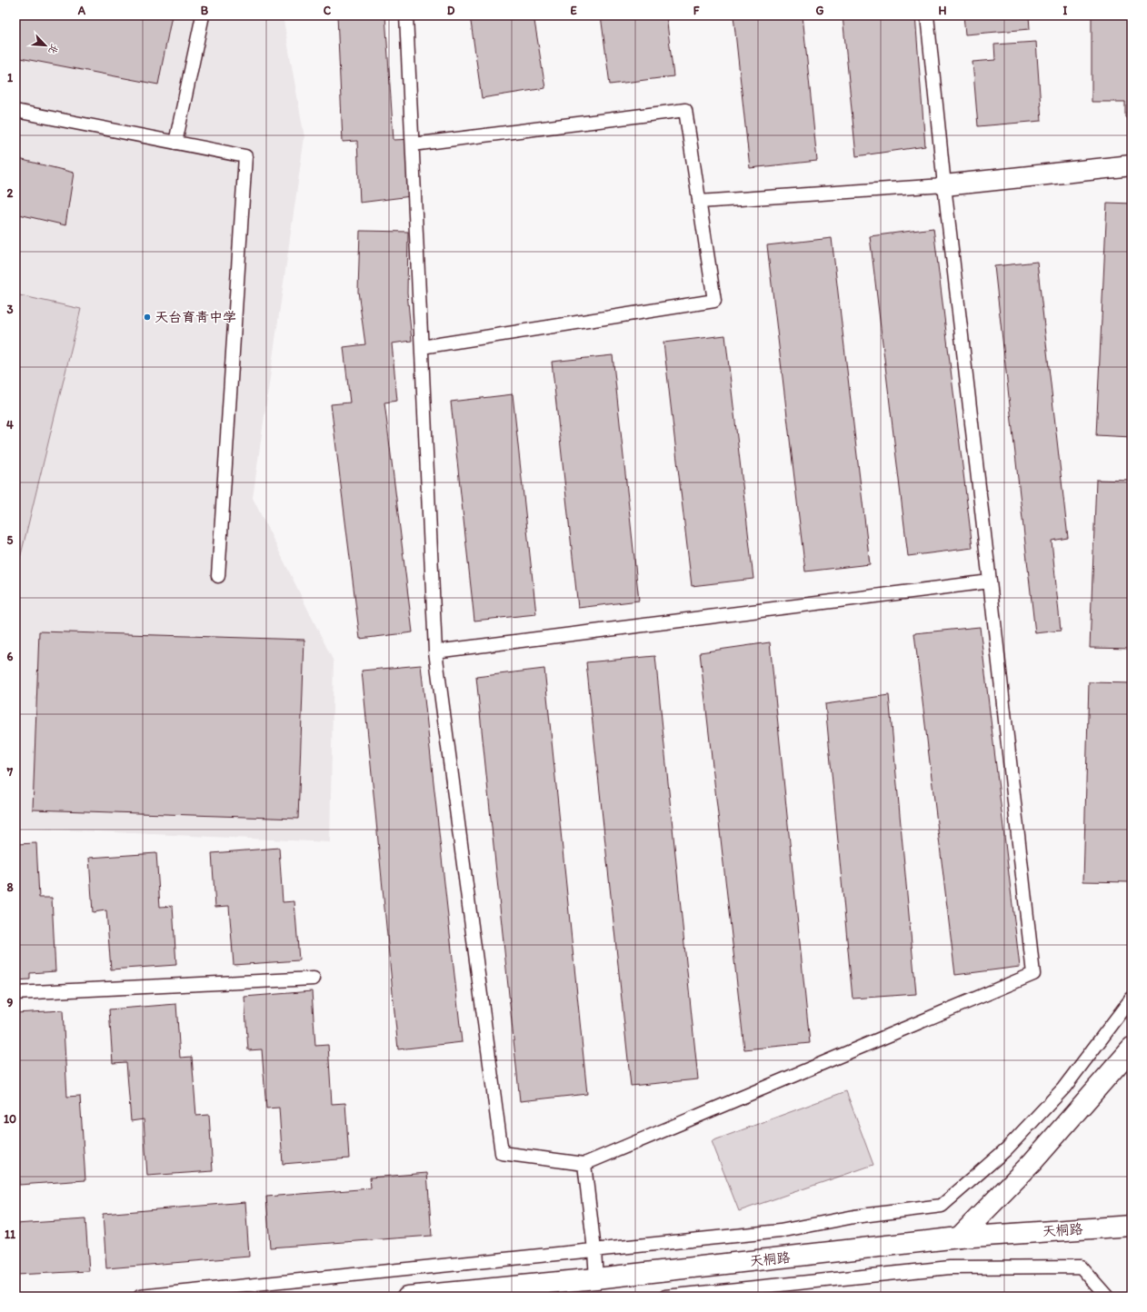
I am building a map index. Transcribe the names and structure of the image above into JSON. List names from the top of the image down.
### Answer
{
  "streets": {
    "main road": ["天桐路"]
  },
  "places": ["天台育青中学"],
  "north": "bottom right",
  "grid": {
    "columns": [
      "A",
      "B",
      "C",
      "D",
      "E",
      "F",
      "G",
      "H",
      "I"
    ],
    "rows": [
      "1",
      "2",
      "3",
      "4",
      "5",
      "6",
      "7",
      "8",
      "9",
      "10",
      "11"
    ]
  }
}
